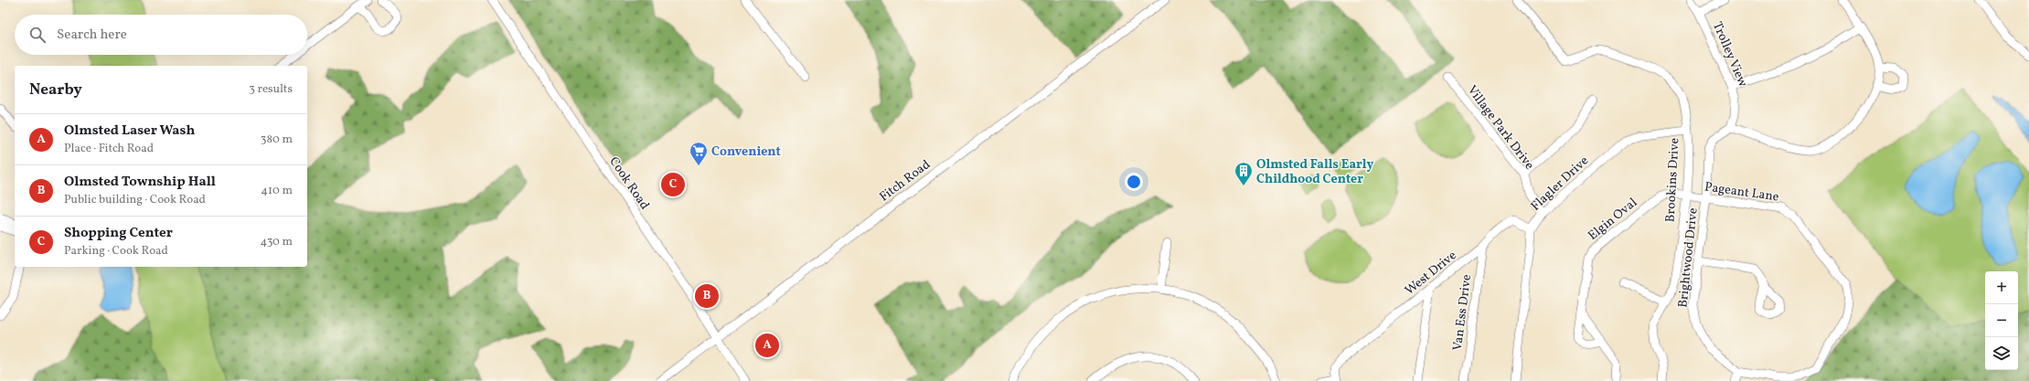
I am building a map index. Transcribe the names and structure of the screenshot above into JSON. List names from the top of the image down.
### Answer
{
  "streets": {
    "street": [
      "Trolley View",
      "Village Park Drive",
      "Fitch Road",
      "Brookins Drive",
      "Cook Road",
      "Flagler Drive",
      "Pageant Lane",
      "Elgin Oval",
      "Brightwood Drive",
      "West Drive",
      "Van Ess Drive"
    ]
  },
  "crossings": [
    ["Village Park Drive", "Flagler Drive"],
    ["Fitch Road", "Cook Road"],
    ["Brookins Drive", "Flagler Drive"],
    ["Brookins Drive", "Pageant Lane"],
    ["Brookins Drive", "Elgin Oval"],
    ["Flagler Drive", "West Drive"],
    ["Pageant Lane", "Elgin Oval"],
    ["Pageant Lane", "Brightwood Drive"],
    ["West Drive", "Van Ess Drive"]
  ],
  "places": {
    "supermarket": ["Convenient"],
    "building": ["Olmsted Falls Early Childhood Center"]
  },
  "page": {
    "search": "Search here",
    "heading": ["Nearby", "3 results"],
    "list": [
      {
        "mark": "A",
        "name": "Olmsted Laser Wash",
        "note": "Place · Fitch Road",
        "value": "380 m"
      },
      {
        "mark": "B",
        "name": "Olmsted Township Hall",
        "note": "Public building · Cook Road",
        "value": "410 m"
      },
      {
        "mark": "C",
        "name": "Shopping Center",
        "note": "Parking · Cook Road",
        "value": "430 m"
      }
    ],
    "pins": ["C", "B", "A"],
    "map_buttons": ["+", "−"]
  }
}
